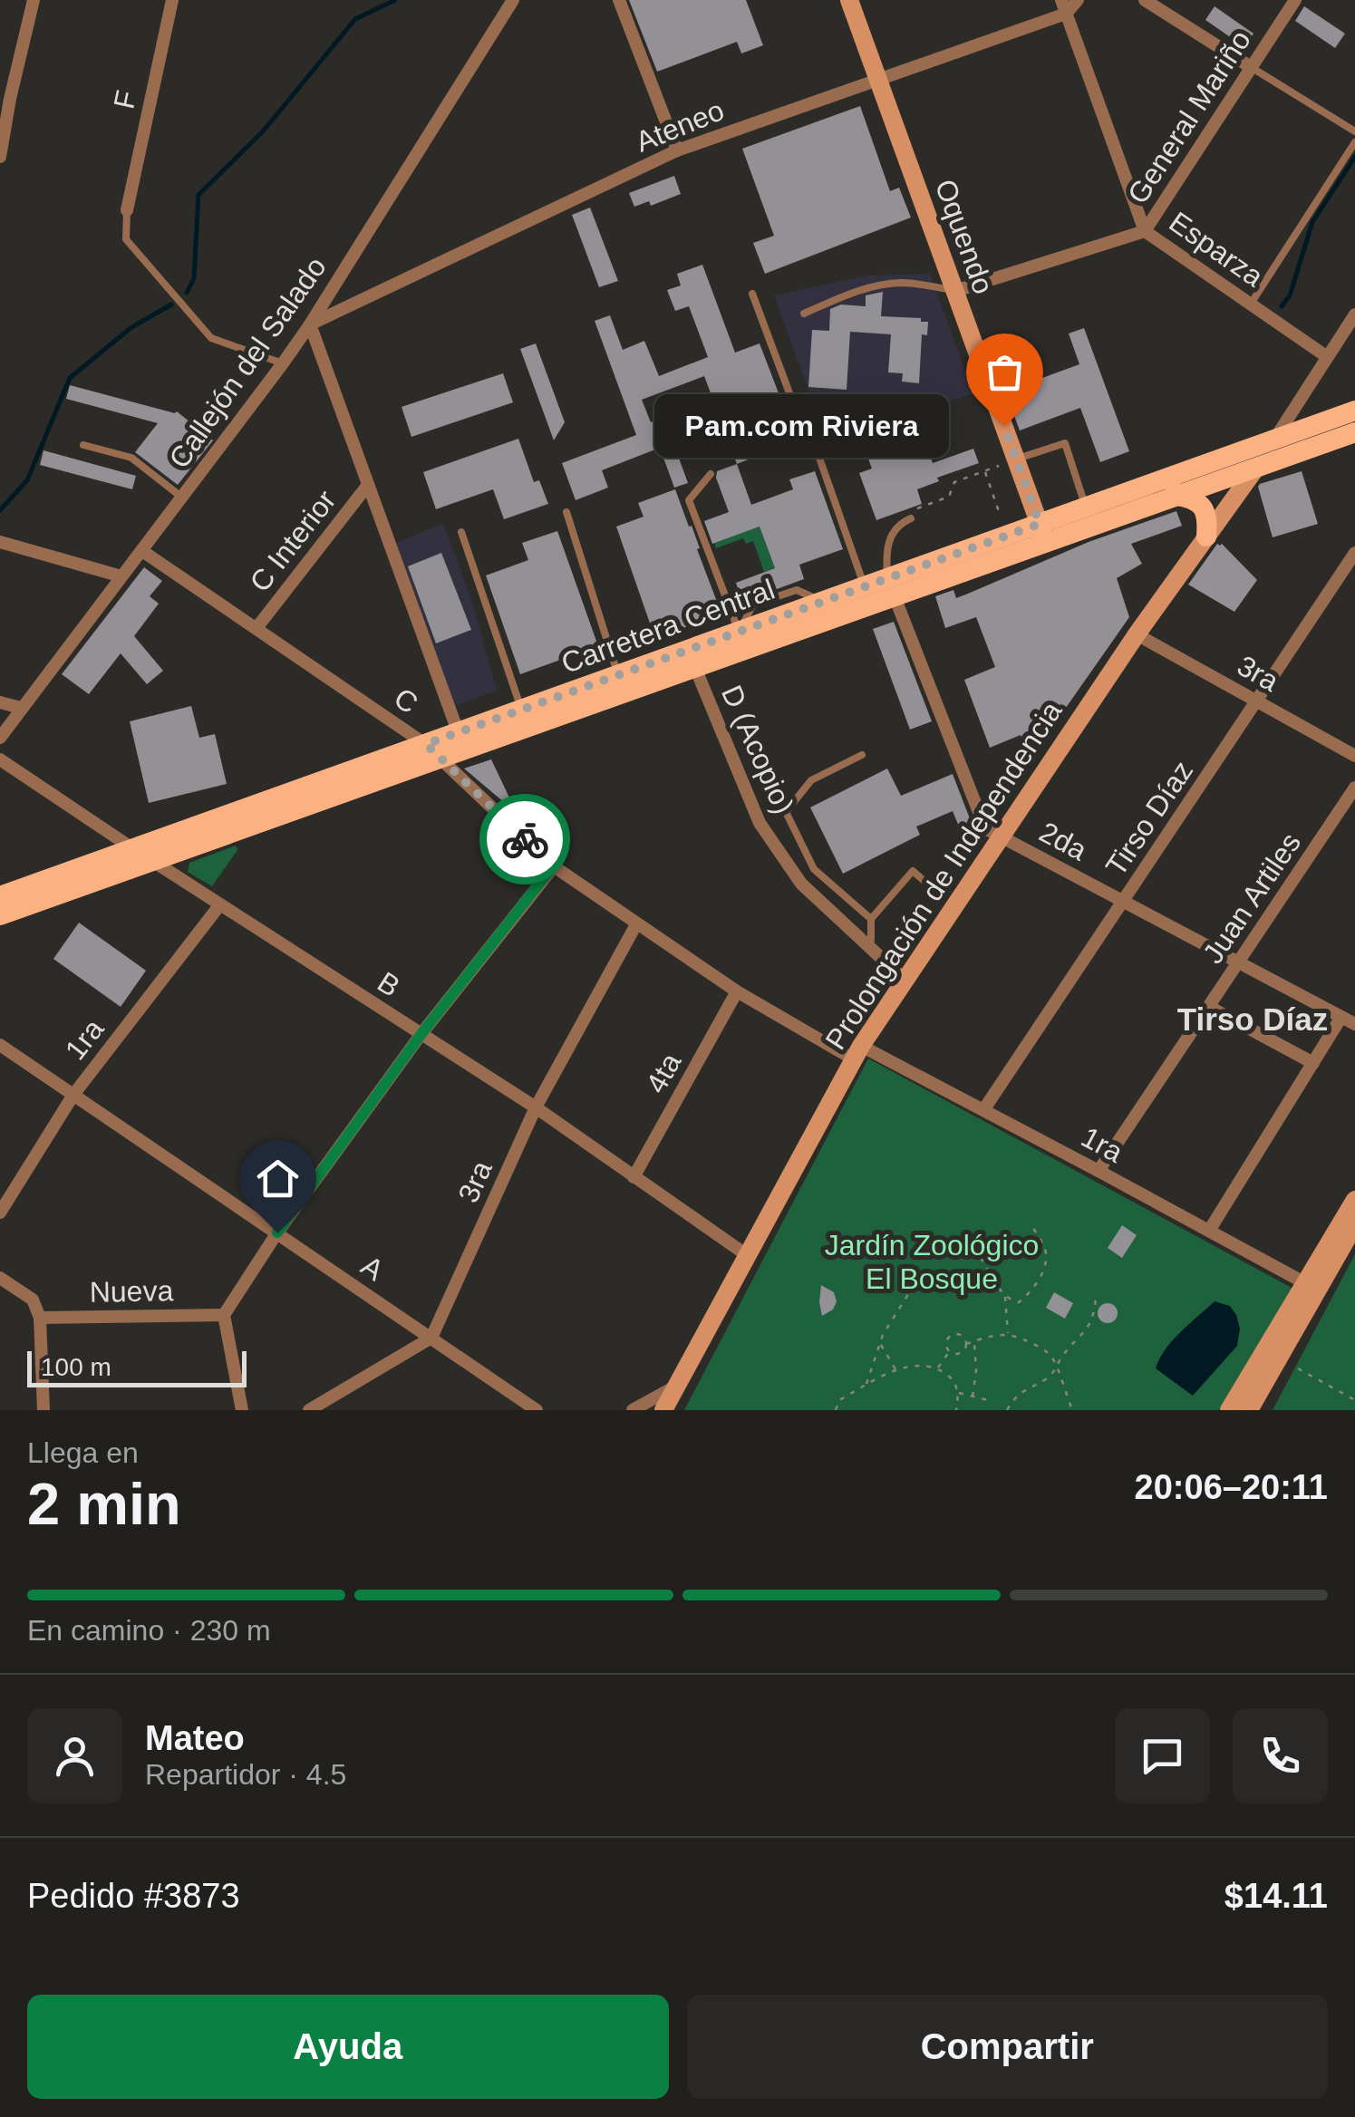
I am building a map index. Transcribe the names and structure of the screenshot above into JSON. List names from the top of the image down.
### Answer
{
  "streets": {
    "main road": ["Carretera Central"],
    "street": [
      "F",
      "General Mariño",
      "Ateneo",
      "Oquendo",
      "Esparza",
      "Callejón del Salado",
      "C Interior",
      "3ra",
      "C",
      "D (Acopio)",
      "Tirso Díaz",
      "2da",
      "Prolongación de Independencia",
      "Juan Artiles",
      "B",
      "1ra",
      "4ta",
      "A",
      "Nueva"
    ]
  },
  "crossings": [
    ["General Mariño", "Oquendo"],
    ["General Mariño", "Esparza"],
    ["Ateneo", "Oquendo"],
    ["Ateneo", "Esparza"],
    ["Ateneo", "Callejón del Salado"],
    ["Oquendo", "Carretera Central"],
    ["Esparza", "Prolongación de Independencia"],
    ["Callejón del Salado", "C"],
    ["C Interior", "C"],
    ["Carretera Central", "C"],
    ["Carretera Central", "D (Acopio)"],
    ["Carretera Central", "2da"],
    ["Carretera Central", "Prolongación de Independencia"],
    ["Carretera Central", "B"],
    ["3ra", "C"],
    ["3ra", "Tirso Díaz"],
    ["3ra", "Prolongación de Independencia"],
    ["3ra", "B"],
    ["3ra", "A"],
    ["C", "Prolongación de Independencia"],
    ["C", "1ra"],
    ["C", "4ta"],
    ["D (Acopio)", "Prolongación de Independencia"],
    ["Tirso Díaz", "2da"],
    ["Tirso Díaz", "1ra"],
    ["2da", "Prolongación de Independencia"],
    ["2da", "Juan Artiles"],
    ["Prolongación de Independencia", "B"],
    ["Prolongación de Independencia", "1ra"],
    ["Juan Artiles", "1ra"],
    ["B", "1ra"],
    ["B", "4ta"],
    ["1ra", "A"]
  ],
  "districts": ["Tirso Díaz"],
  "parks": ["Jardín Zoológico El Bosque"],
  "places": ["Pam.com Riviera"],
  "scale_bar": "100 m",
  "page": {
    "bubble": "Pam.com Riviera",
    "scale": "100 m",
    "heading": ["2 min", "Llega en", "20:06–20:11"],
    "panel": [
      "Mateo",
      "Repartidor · 4.5",
      "Pedido #3873",
      "$14.11"
    ],
    "bar": "En camino · 230 m",
    "buttons": ["Ayuda", "Compartir"]
  }
}
